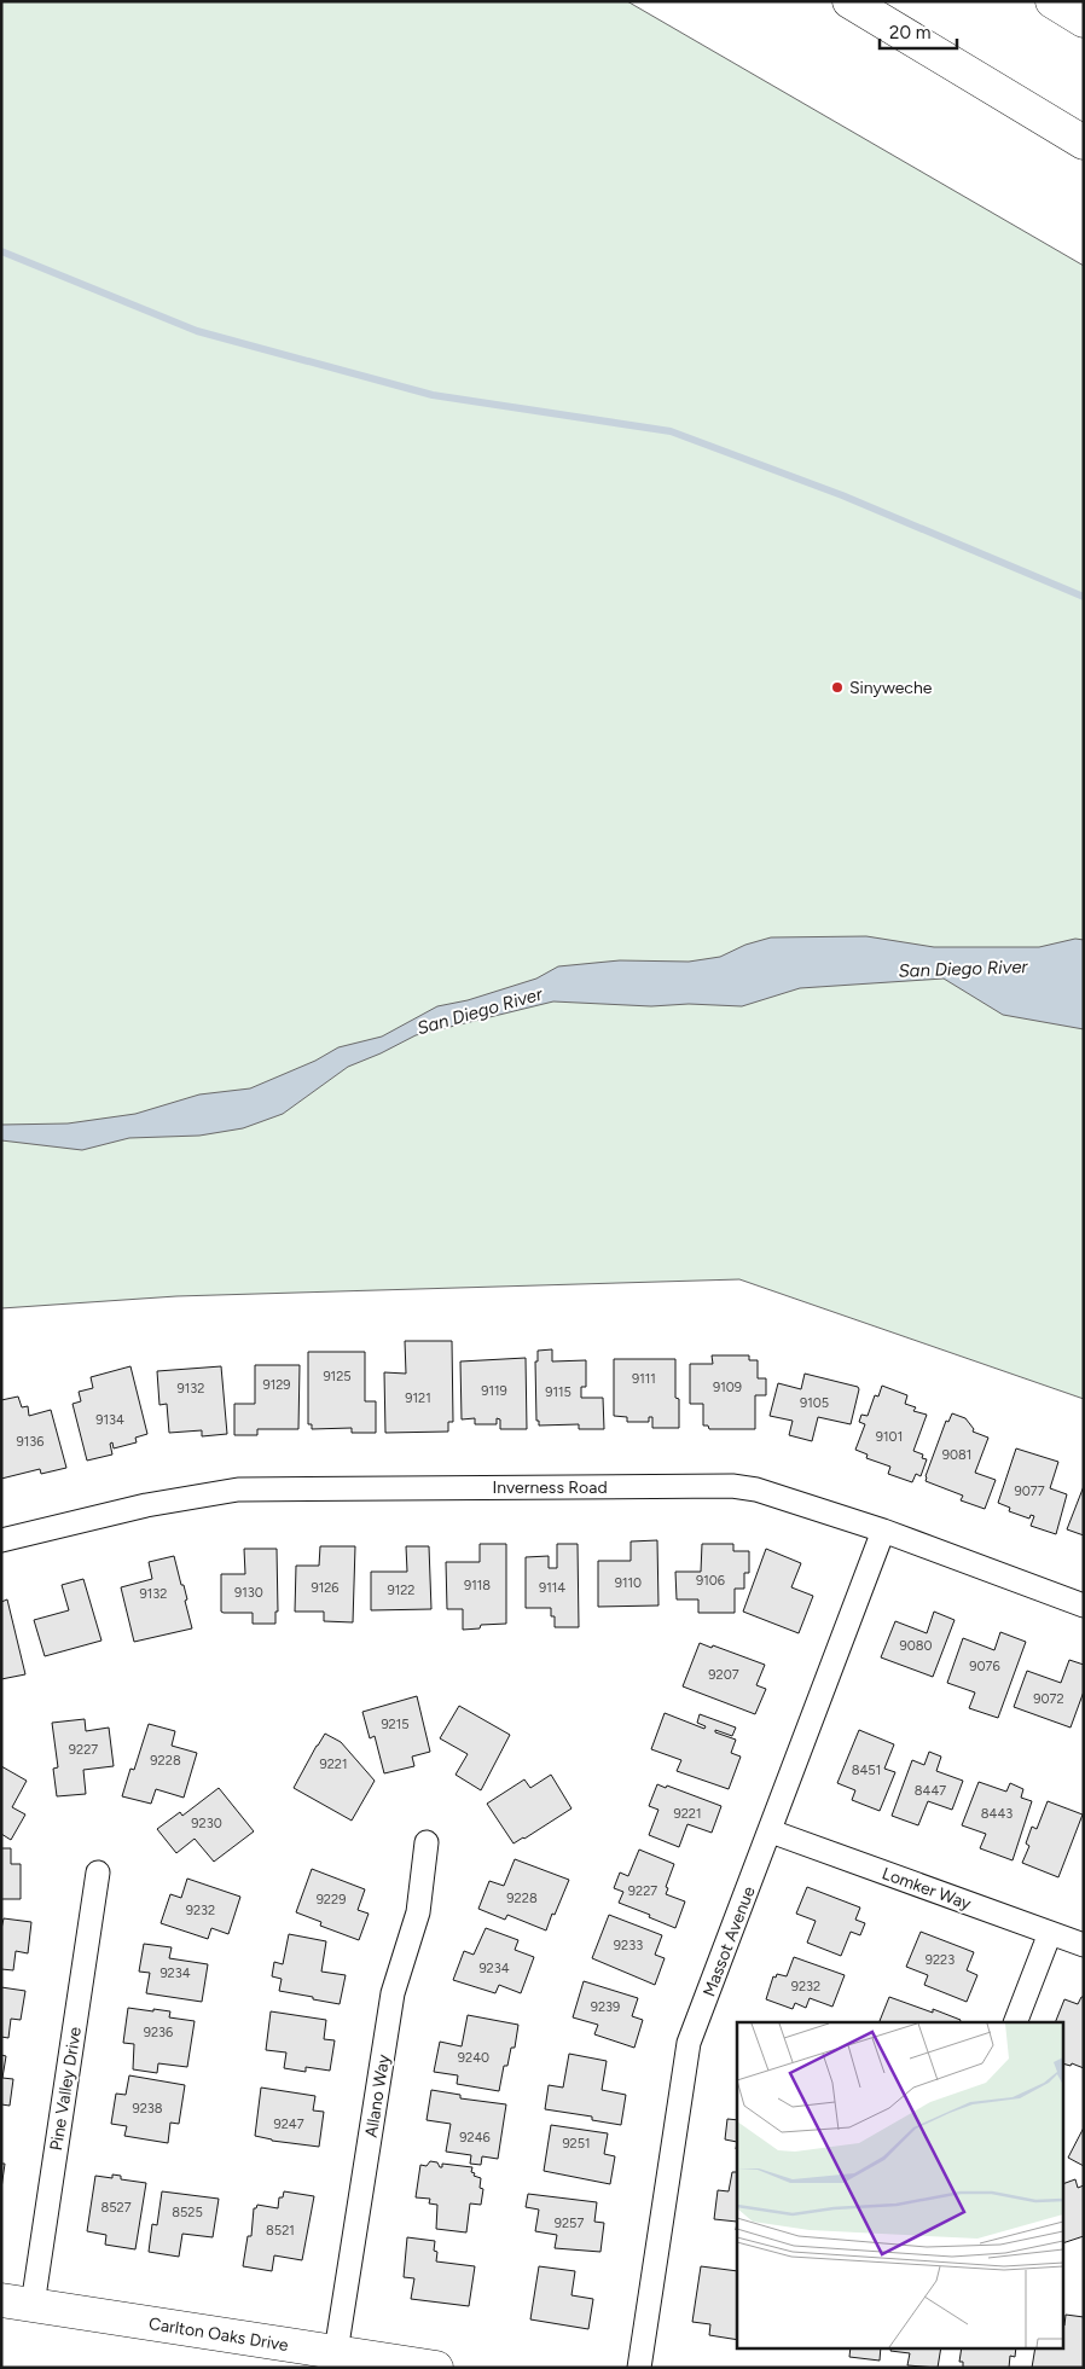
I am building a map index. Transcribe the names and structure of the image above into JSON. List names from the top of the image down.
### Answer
{
  "streets": {
    "main road": ["Carlton Oaks Drive"],
    "street": [
      "Inverness Road",
      "Lomker Way",
      "Massot Avenue",
      "Pine Valley Drive",
      "Allano Way"
    ]
  },
  "crossings": [
    ["Inverness Road", "Massot Avenue"],
    ["Lomker Way", "Massot Avenue"],
    ["Pine Valley Drive", "Carlton Oaks Drive"],
    ["Allano Way", "Carlton Oaks Drive"]
  ],
  "water": ["San Diego River"],
  "places": ["Sinyweche"],
  "house_numbers": [
    "9125",
    "9111",
    "9129",
    "9109",
    "9132",
    "9119",
    "9115",
    "9121",
    "9105",
    "9134",
    "9101",
    "9136",
    "9081",
    "9077",
    "9106",
    "9110",
    "9118",
    "9126",
    "9114",
    "9122",
    "9130",
    "9132",
    "9080",
    "9076",
    "9207",
    "9072",
    "9215",
    "9227",
    "9228",
    "9221",
    "8451",
    "8447",
    "9221",
    "8443",
    "9230",
    "9227",
    "9228",
    "9229",
    "9232",
    "9233",
    "9223",
    "9234",
    "9234",
    "9232",
    "9239",
    "9236",
    "9240",
    "9238",
    "9247",
    "9246",
    "9251",
    "8527",
    "8525",
    "9257",
    "8521"
  ],
  "scale_bar": "20 m"
}
